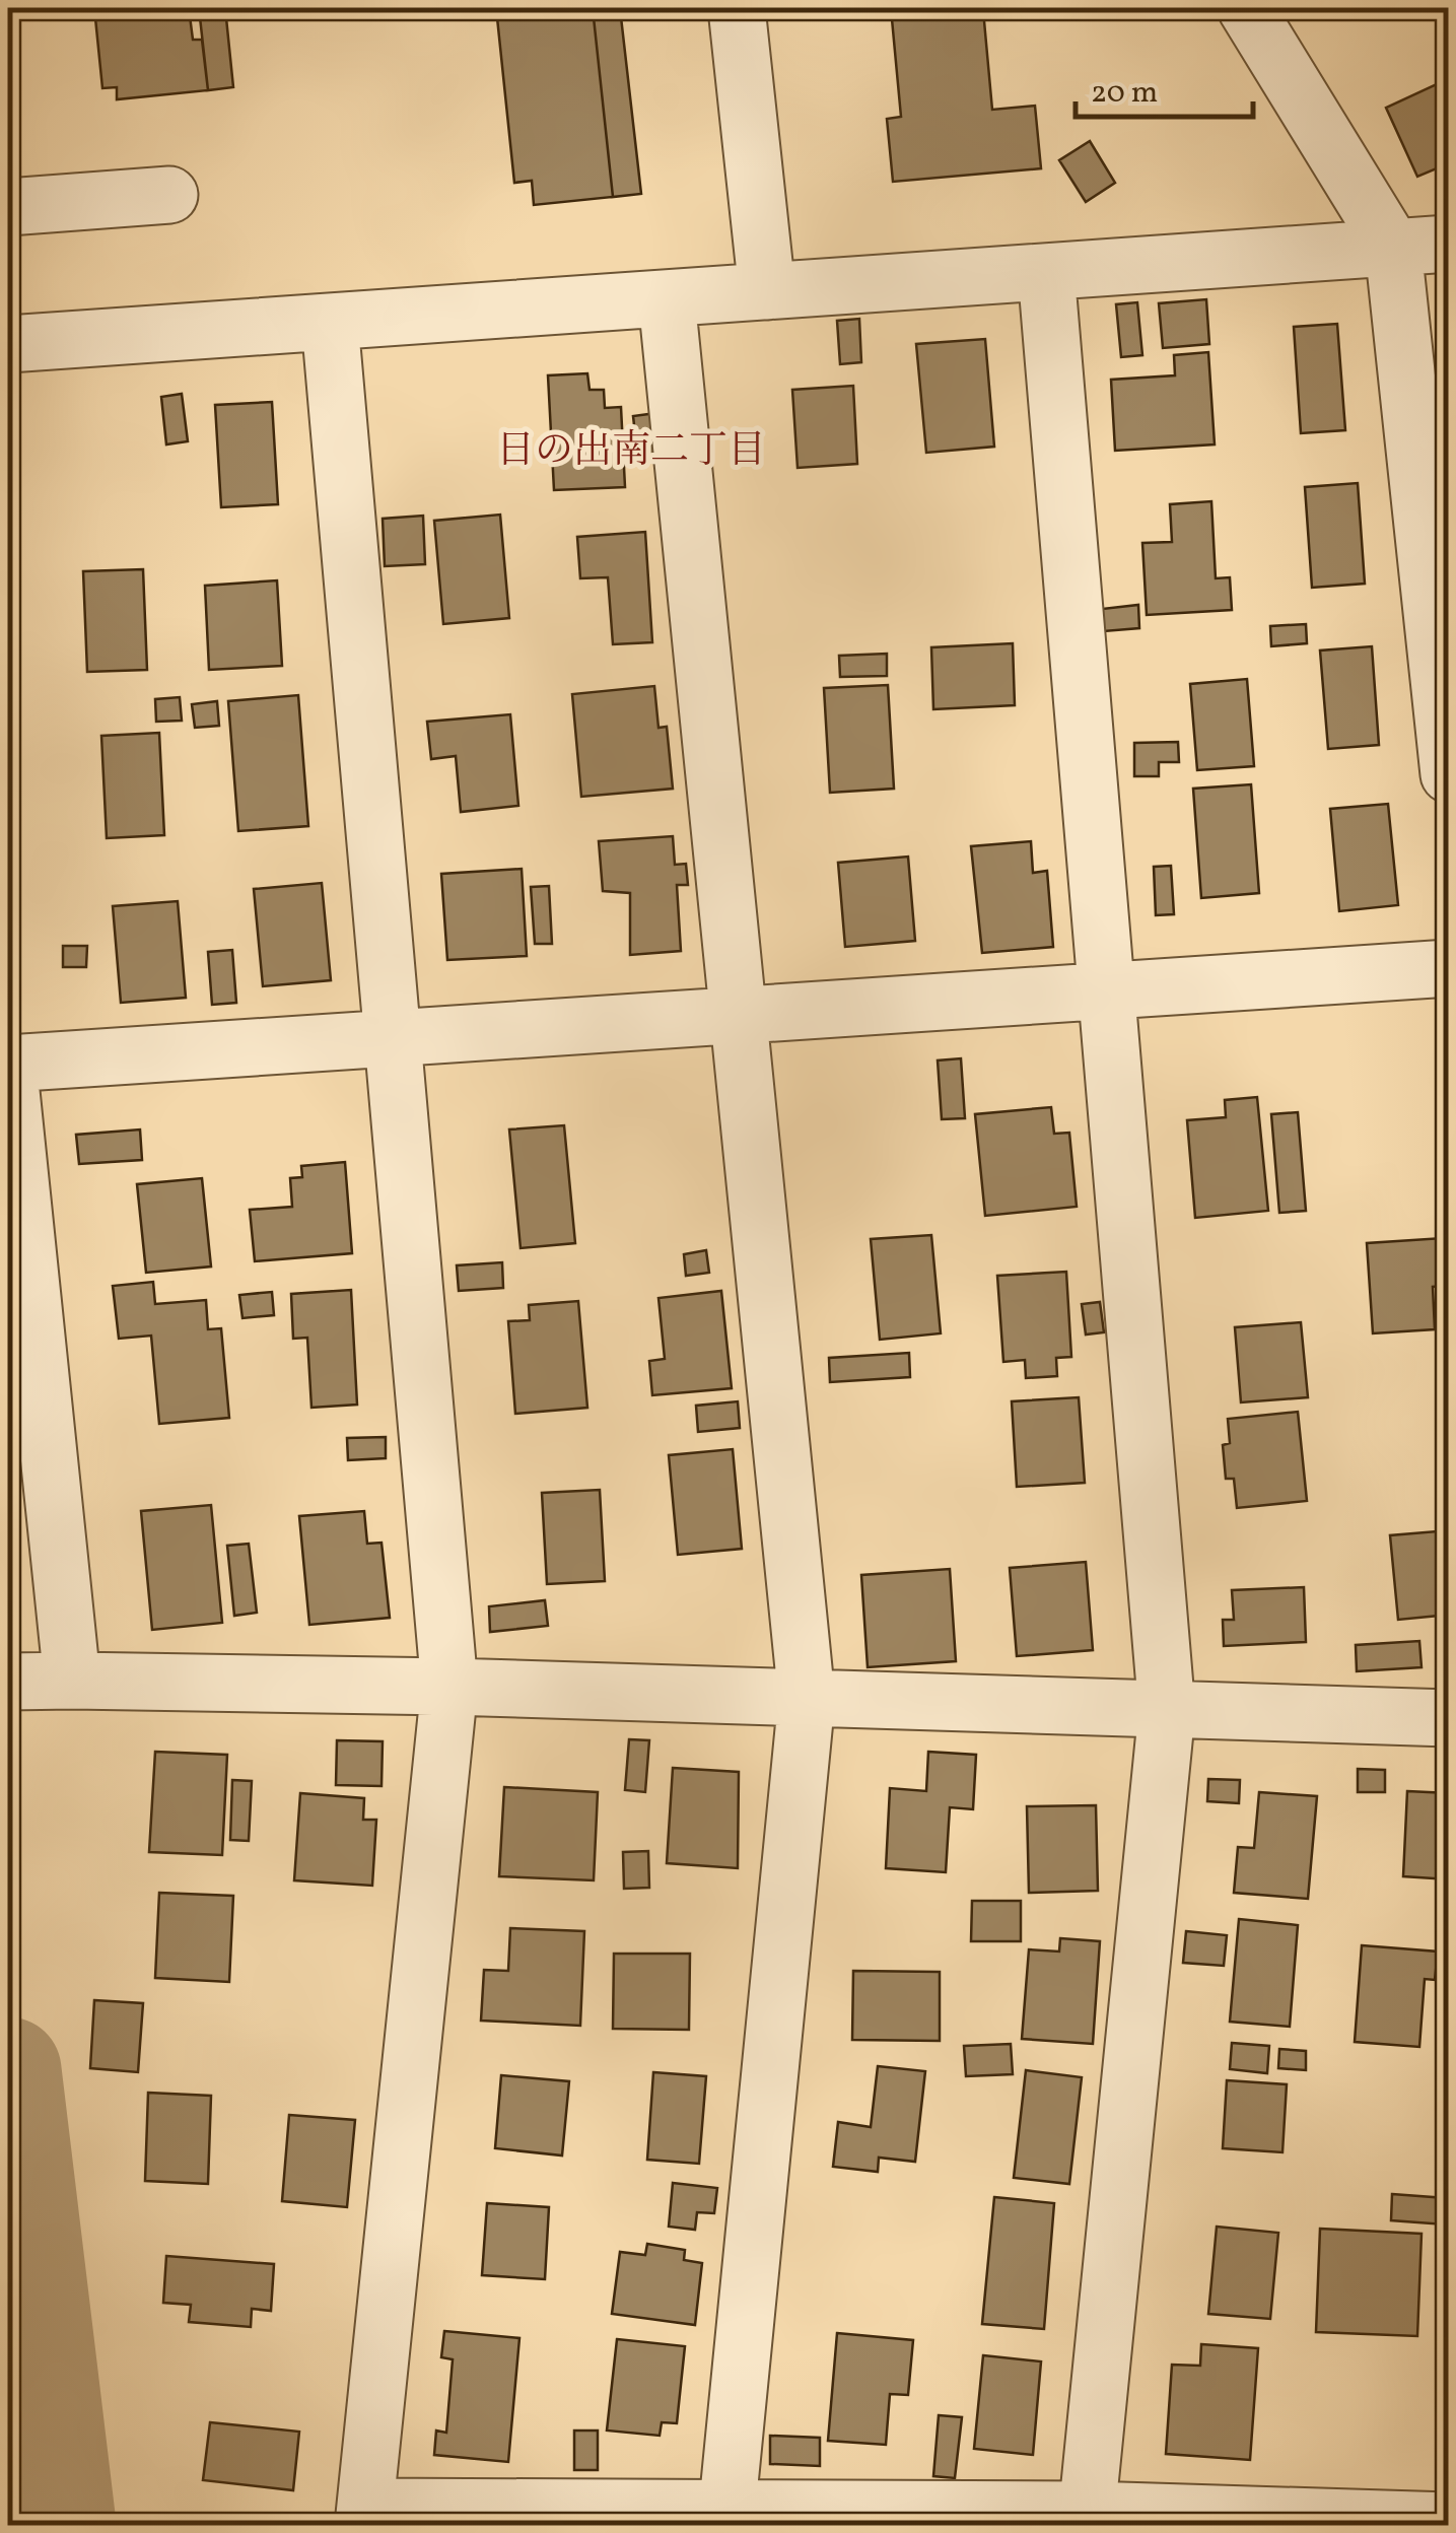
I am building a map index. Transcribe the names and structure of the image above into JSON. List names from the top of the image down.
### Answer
{
  "districts": ["日の出南二丁目"],
  "scale_bar": "20 m"
}
